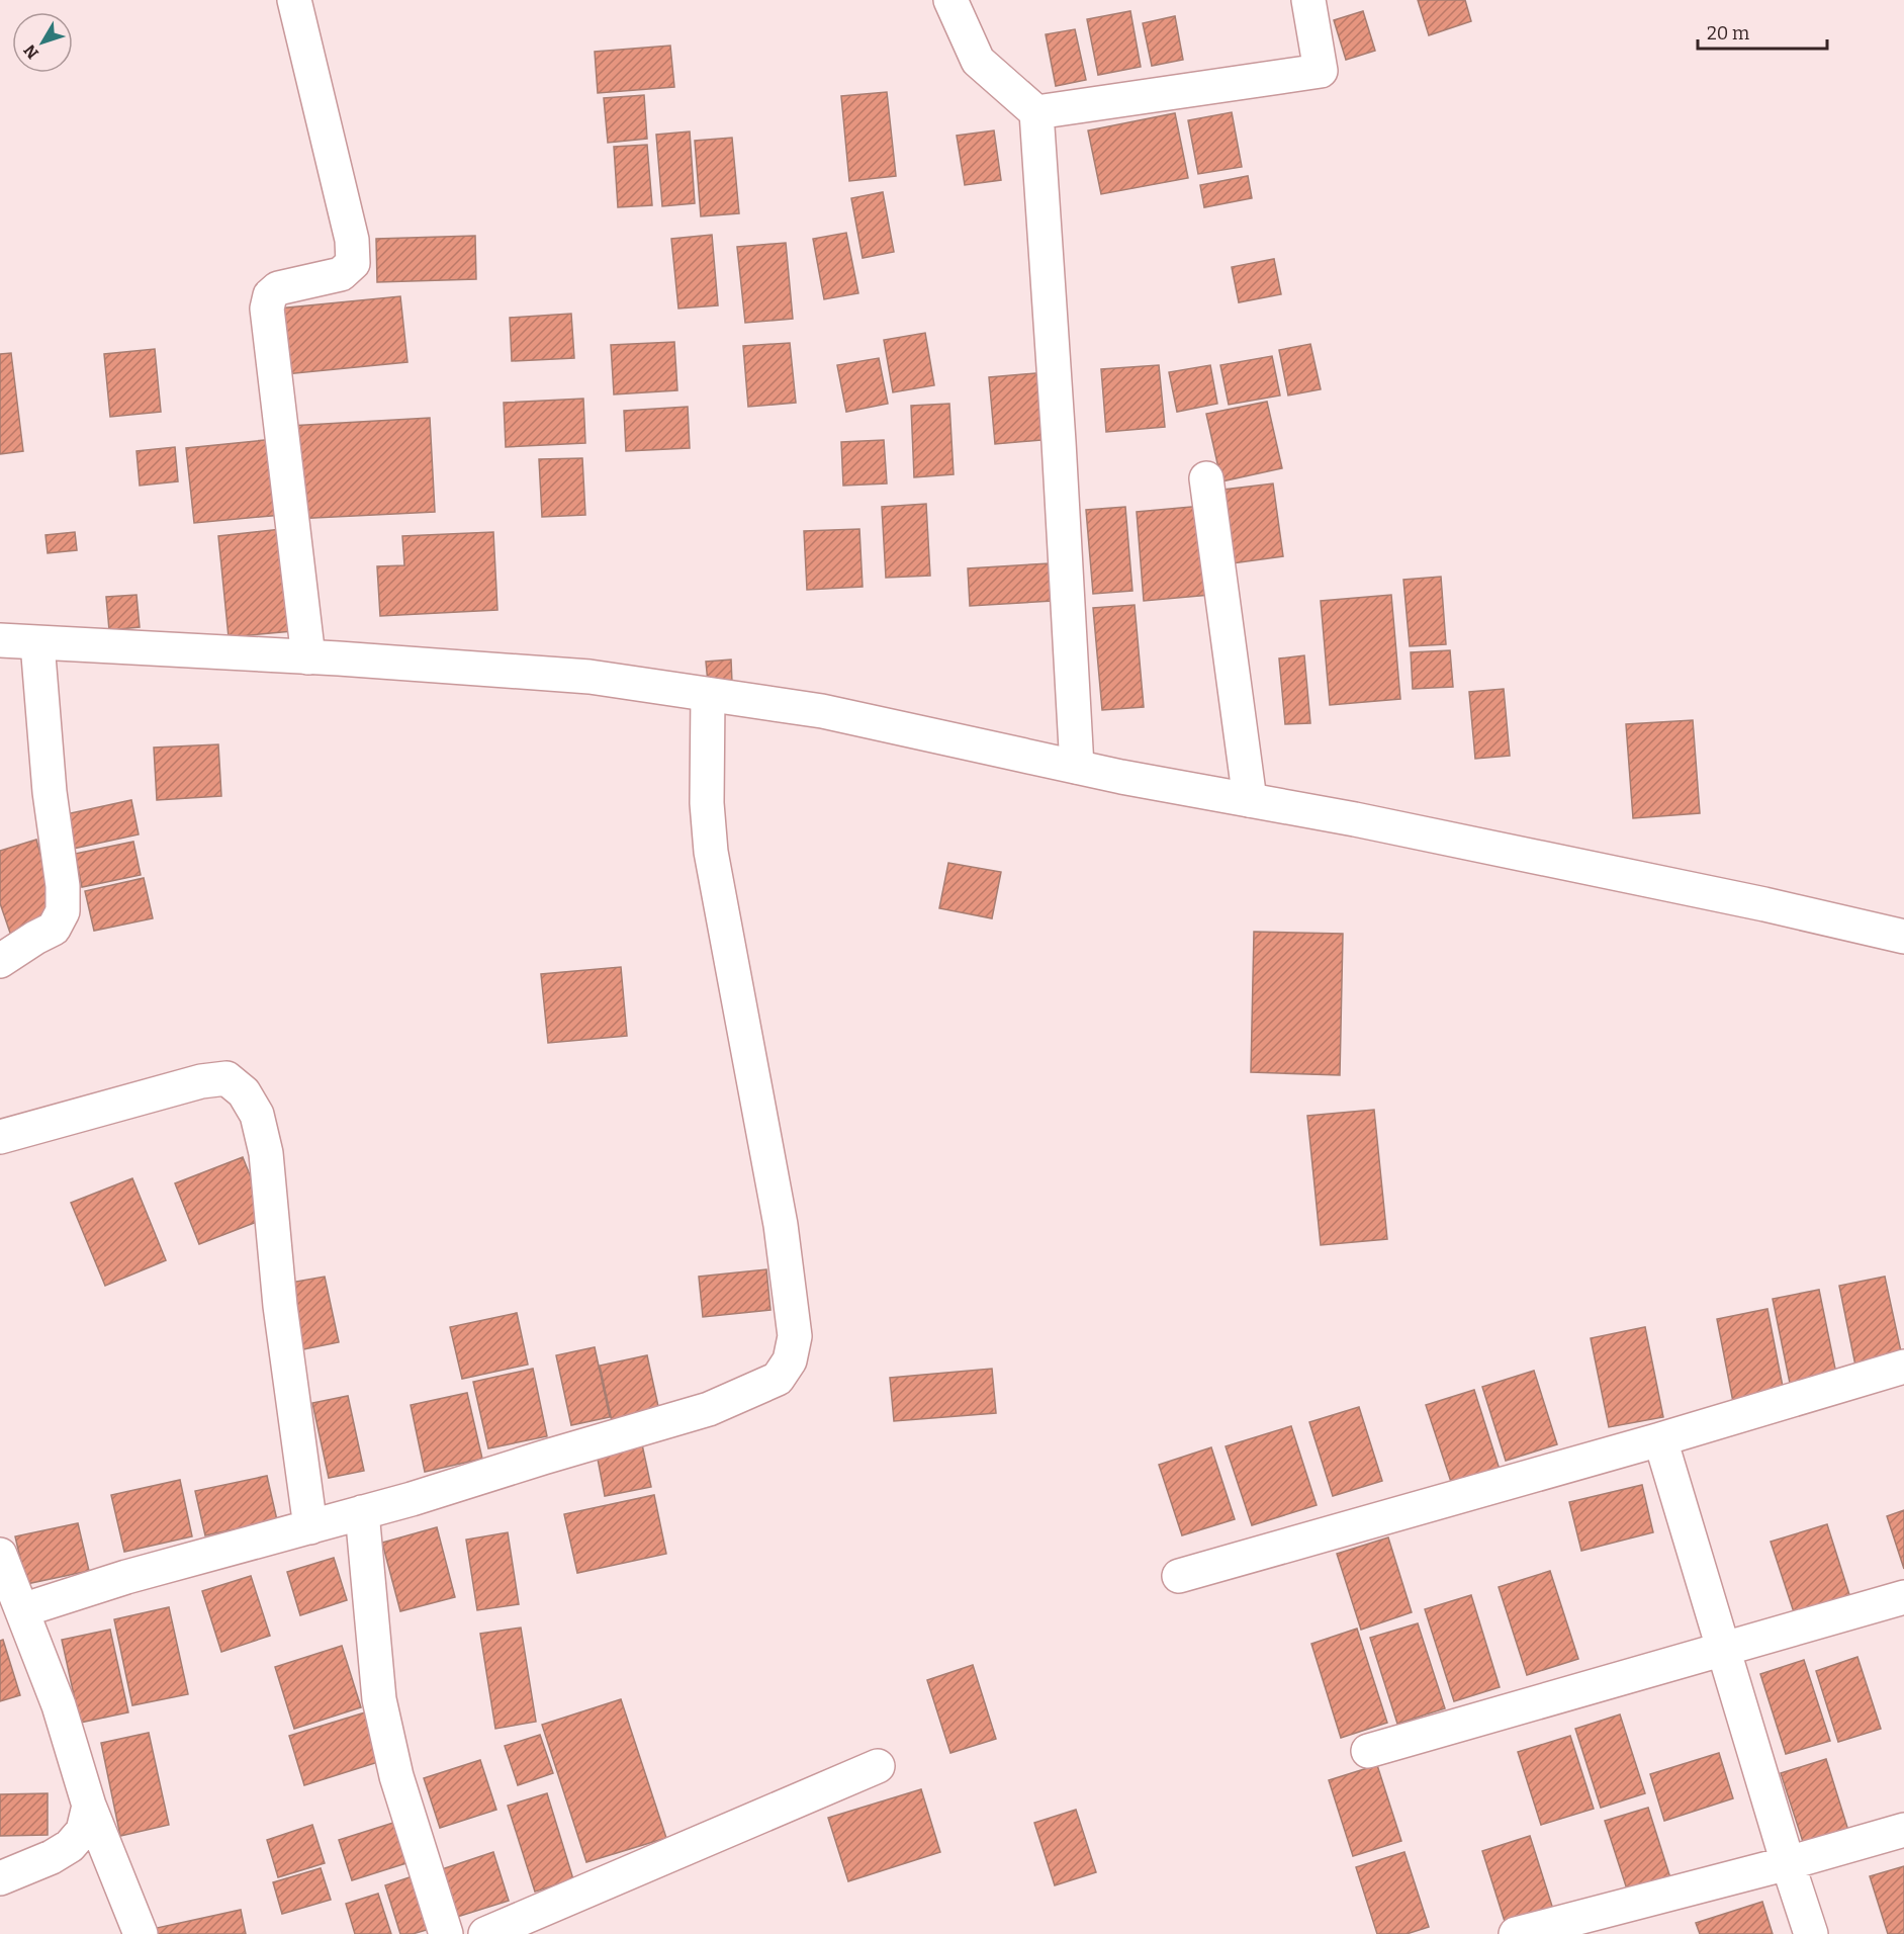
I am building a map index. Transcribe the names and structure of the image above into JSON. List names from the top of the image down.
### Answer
{
  "scale_bar": "20 m",
  "north": "bottom left"
}
